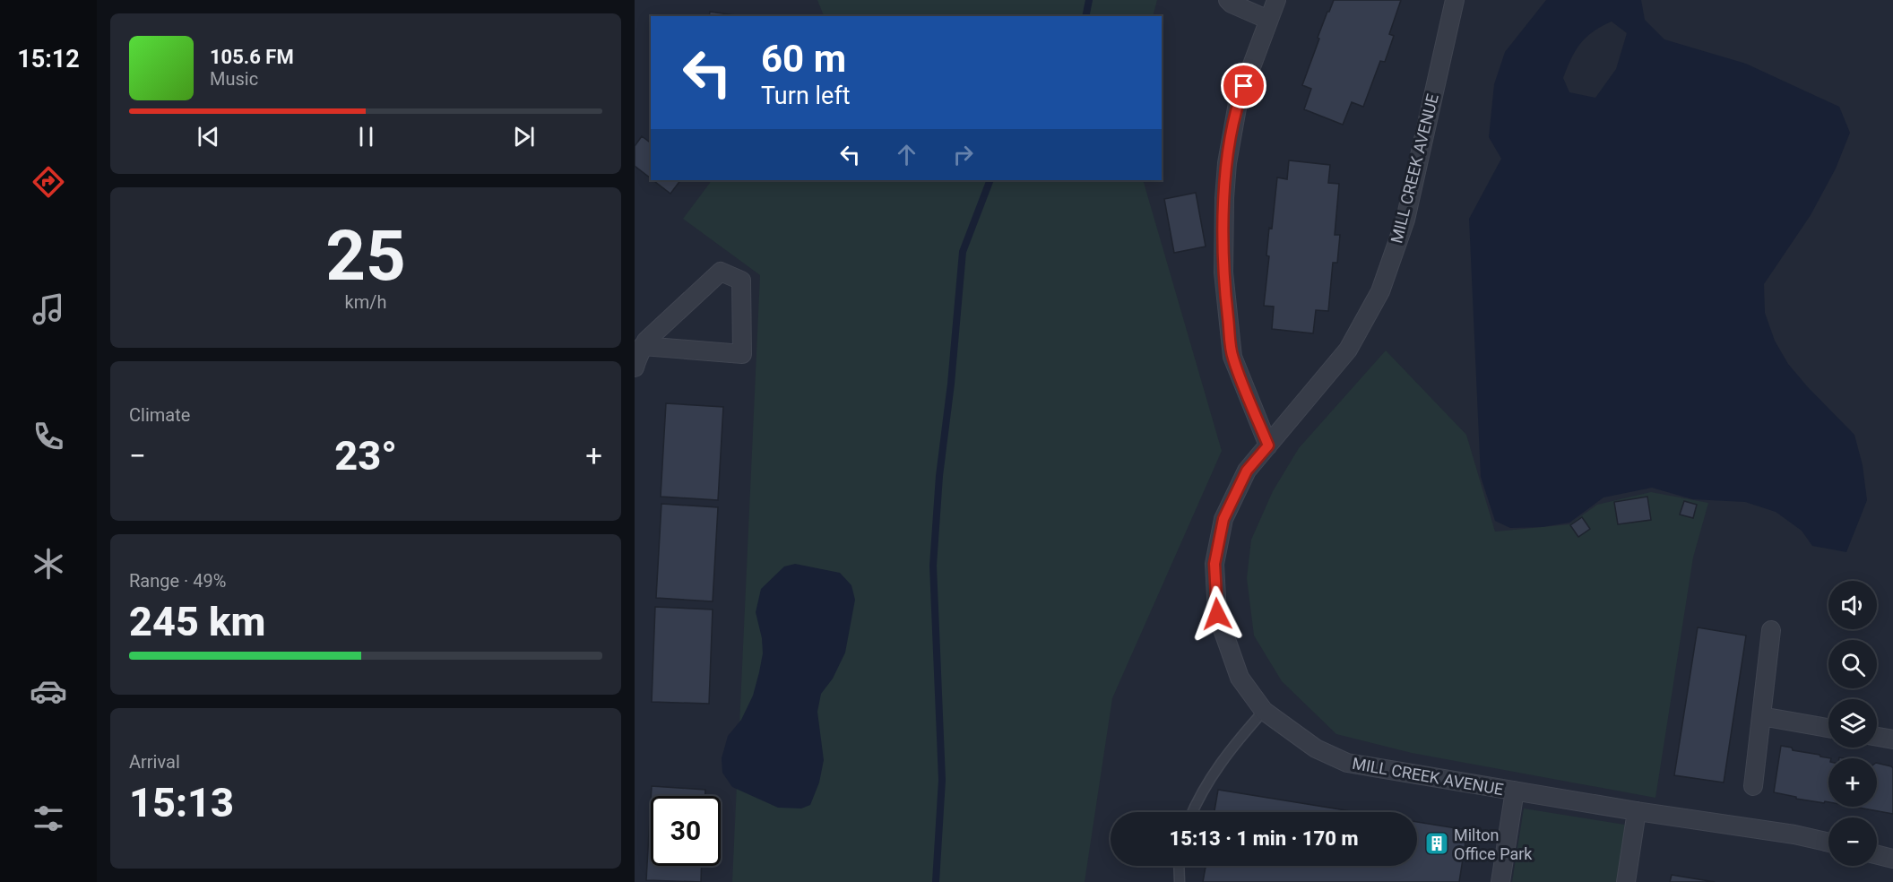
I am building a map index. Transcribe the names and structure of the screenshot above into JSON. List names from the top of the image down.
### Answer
{
  "streets": {
    "street": ["MILL CREEK AVENUE"]
  },
  "places": {
    "building": ["Milton Office Park"]
  },
  "page": {
    "tabs": "15:12",
    "turn": ["60 m", "Turn left"],
    "song": ["105.6 FM", "Music"],
    "tile": [
      ["25", "km/h"],
      "Climate",
      ["Range · 49%", "245 km"],
      ["Arrival", "15:13"]
    ],
    "heat": ["−", "23°", "+"],
    "map_buttons": ["+", "−"],
    "limit": "30",
    "trip": "15:13 · 1 min · 170 m"
  }
}
